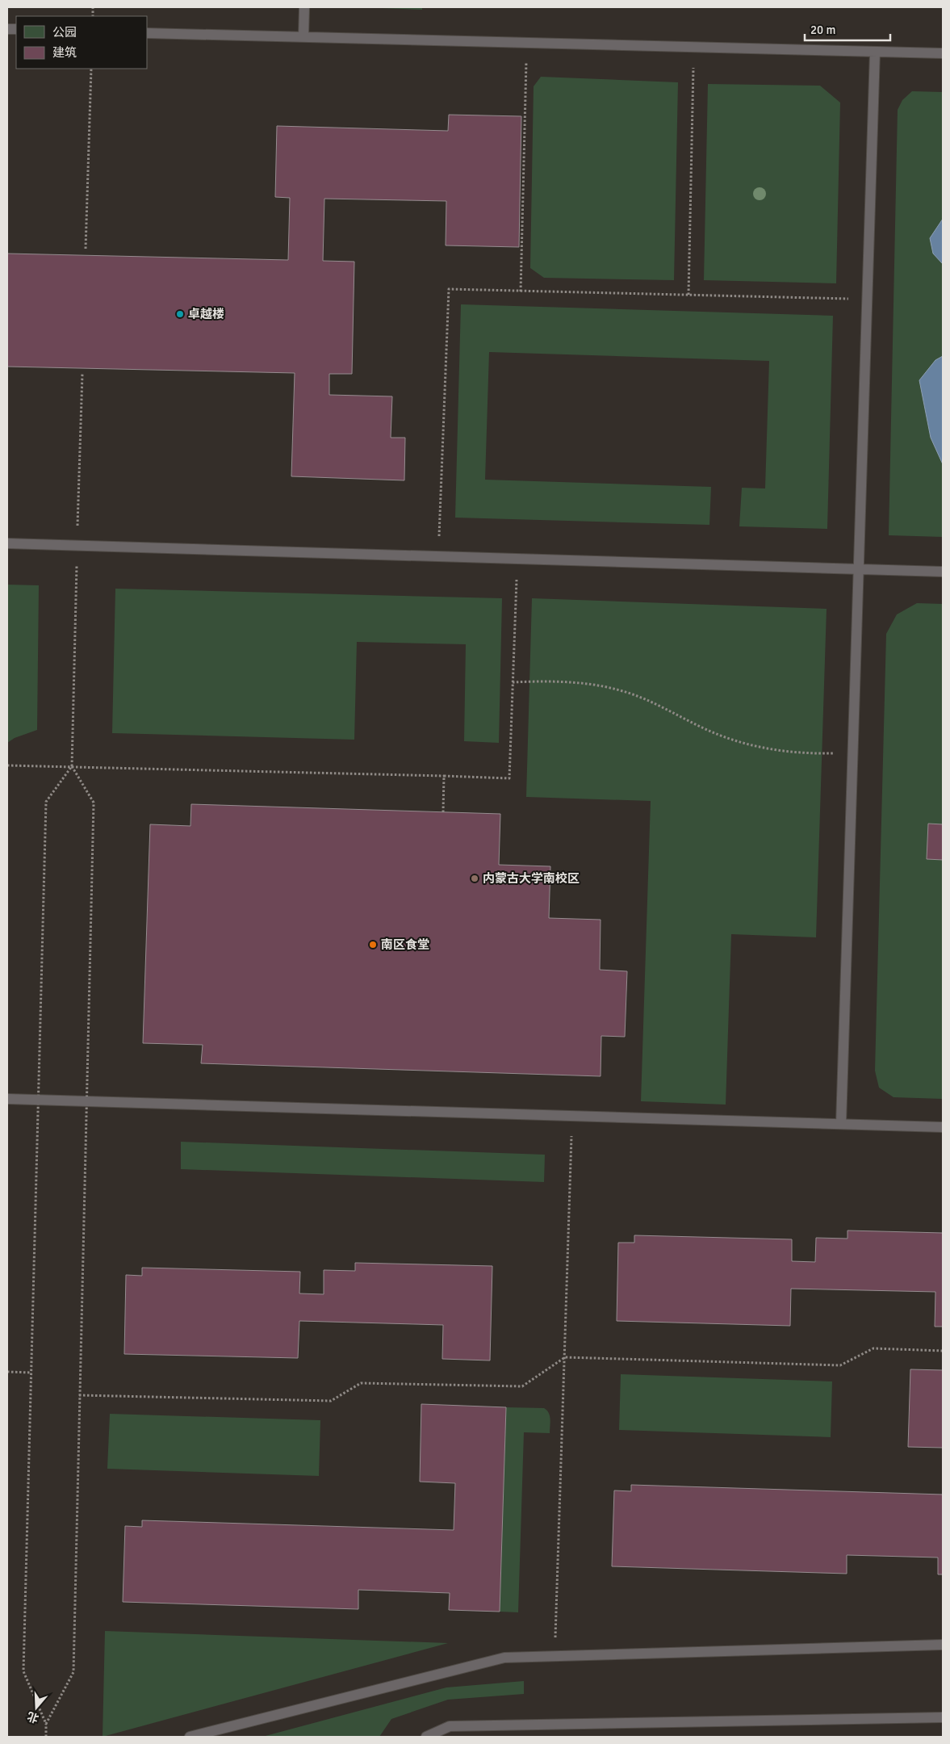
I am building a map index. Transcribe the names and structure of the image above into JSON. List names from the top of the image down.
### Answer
{
  "places": ["卓越楼", "内蒙古大学南校区", "南区食堂"],
  "legend": ["公园", "建筑"],
  "scale_bar": "20 m",
  "north": "bottom"
}
